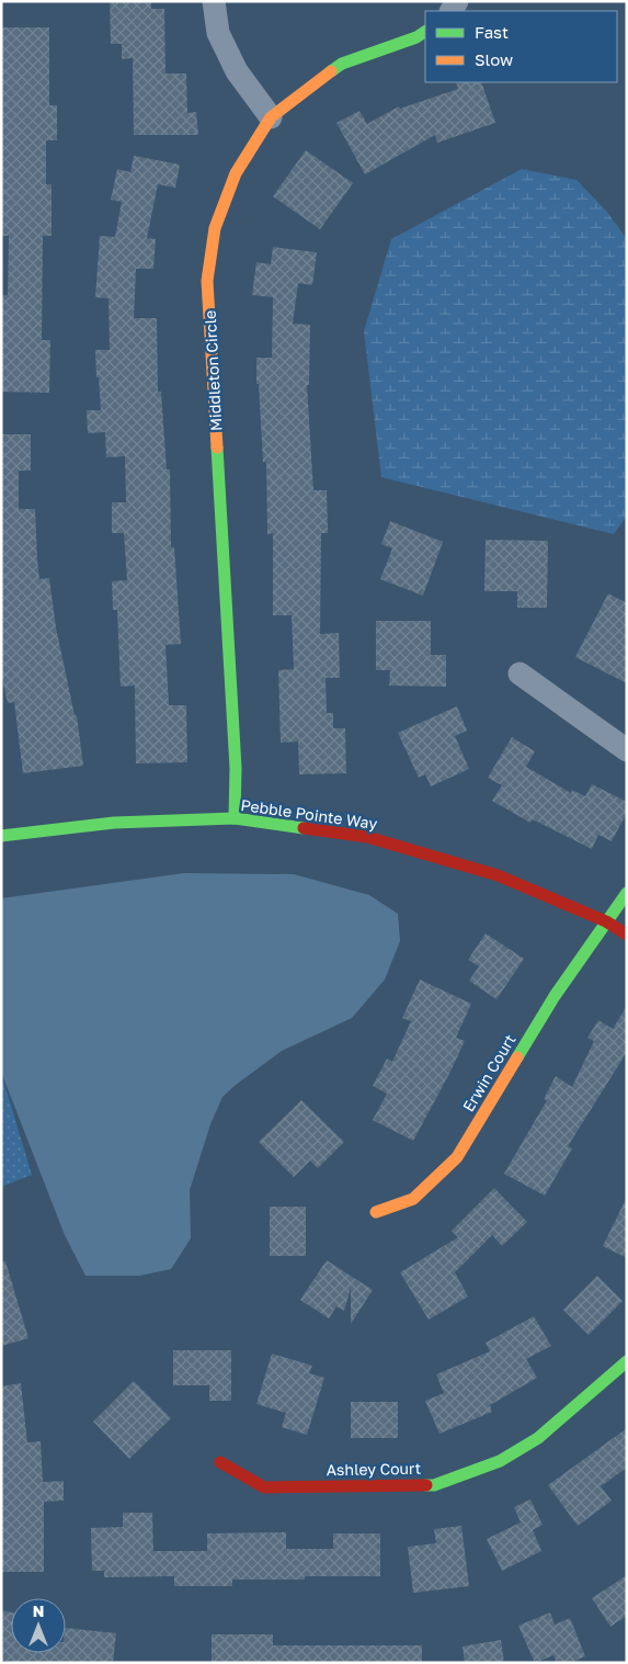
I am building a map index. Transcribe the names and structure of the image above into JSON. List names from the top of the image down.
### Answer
{
  "streets": {
    "street": [
      "Middleton Circle",
      "Pebble Pointe Way",
      "Erwin Court",
      "Ashley Court"
    ]
  },
  "crossings": [
    ["Middleton Circle", "Pebble Pointe Way"],
    ["Pebble Pointe Way", "Erwin Court"]
  ],
  "legend": ["Fast", "Slow"],
  "north": "top"
}
